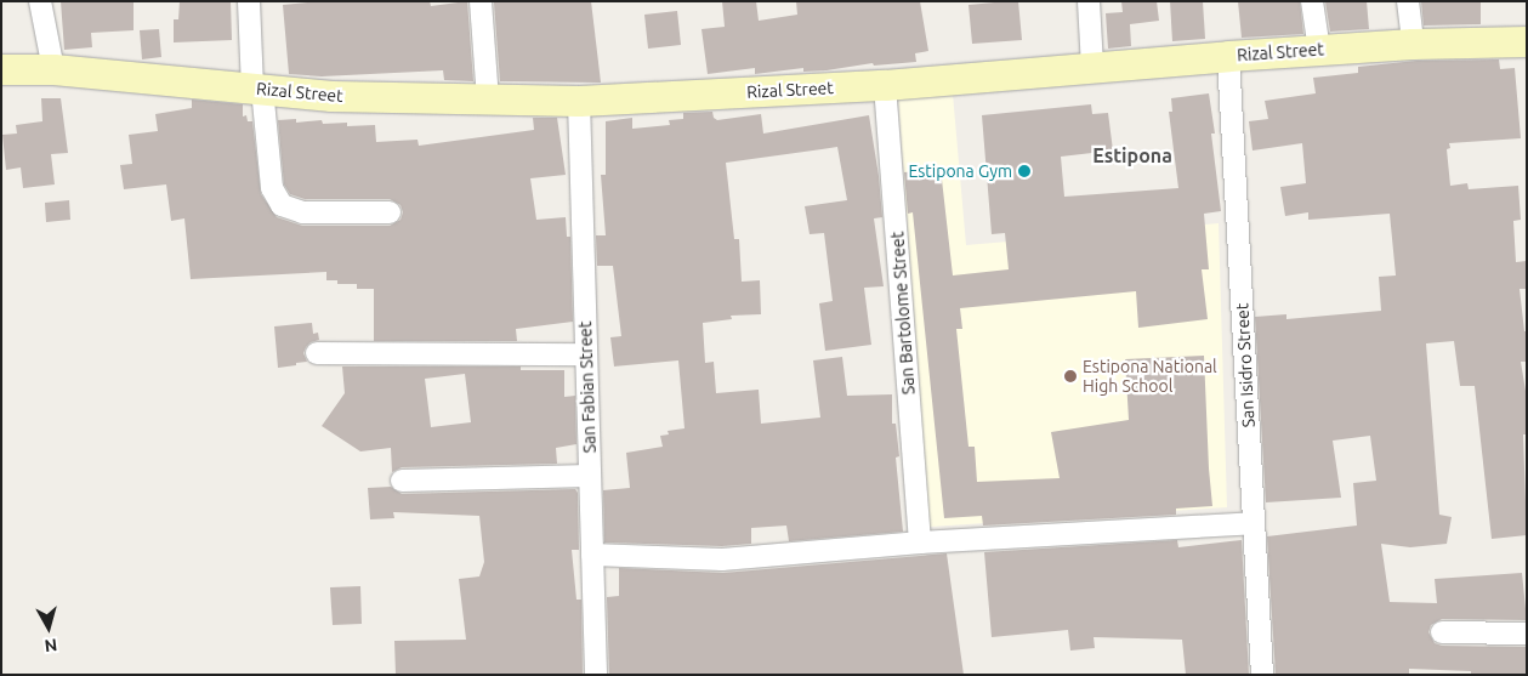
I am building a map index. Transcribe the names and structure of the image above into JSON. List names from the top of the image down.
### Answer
{
  "streets": {
    "main road": ["Rizal Street"],
    "street": ["San Bartolome Street", "San Isidro Street", "San Fabian Street"]
  },
  "crossings": [
    ["Rizal Street", "San Bartolome Street"],
    ["Rizal Street", "San Isidro Street"],
    ["Rizal Street", "San Fabian Street"]
  ],
  "districts": ["Estipona"],
  "places": ["Estipona Gym", "Estipona National High School"],
  "north": "bottom"
}
